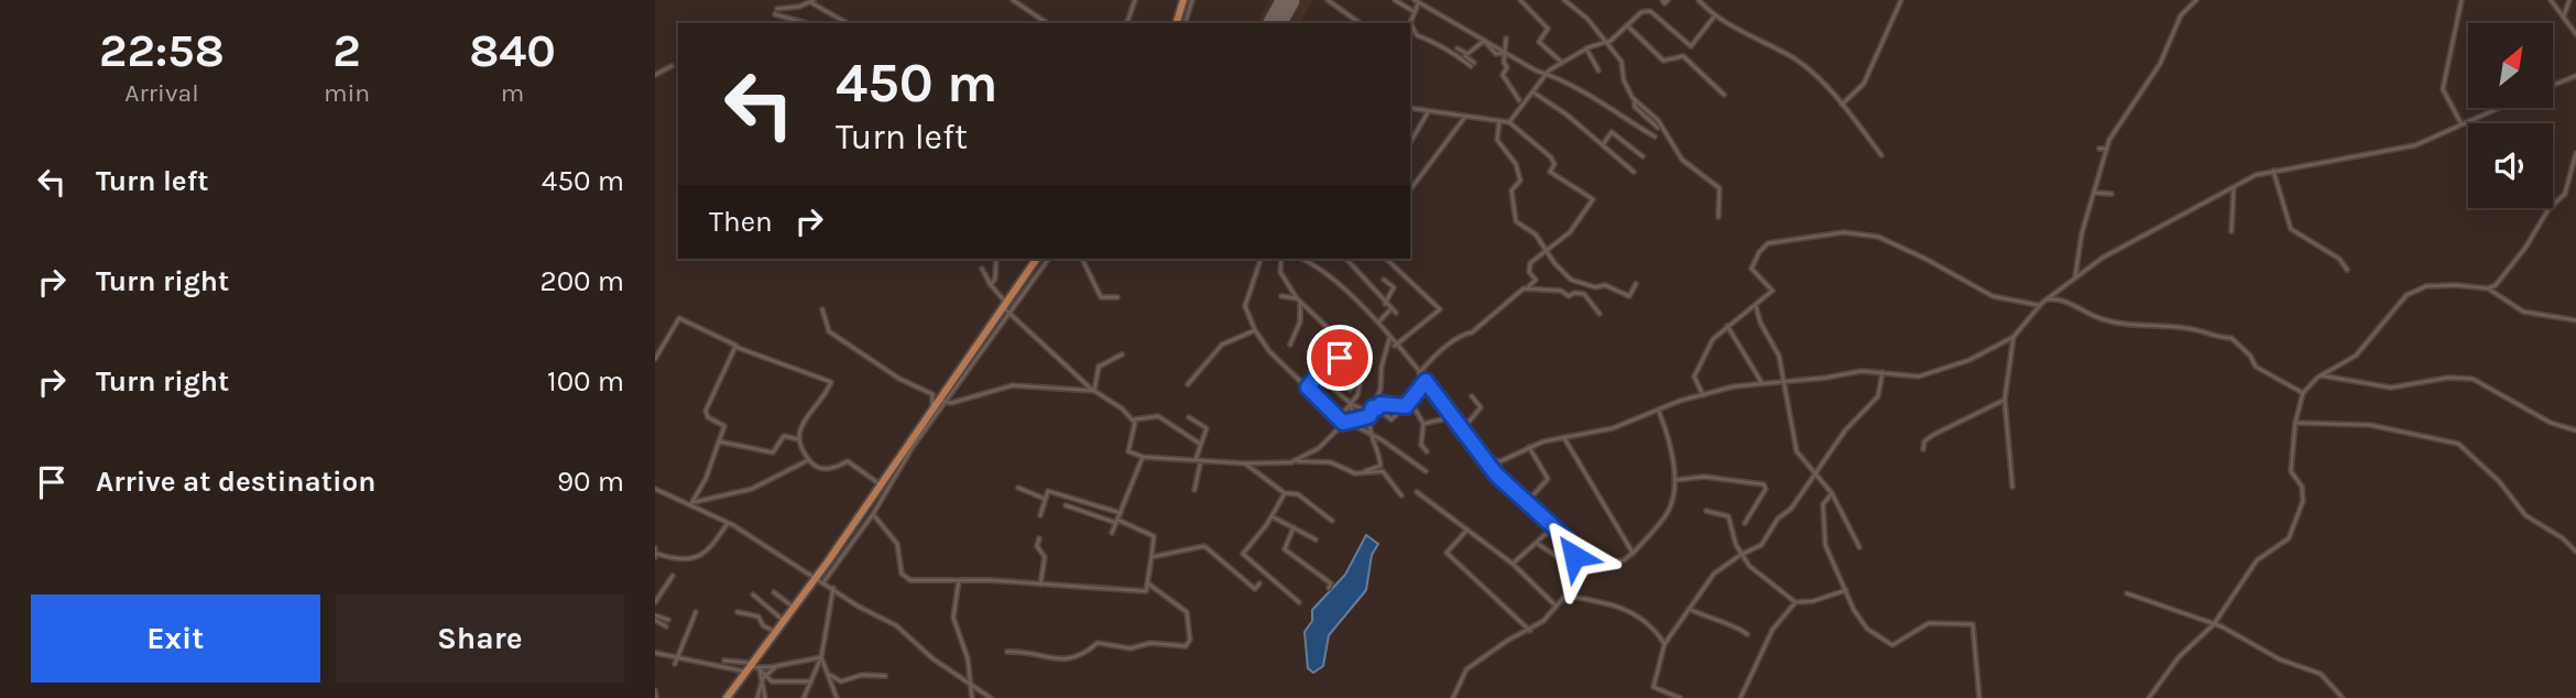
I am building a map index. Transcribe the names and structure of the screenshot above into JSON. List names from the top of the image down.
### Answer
{
  "north": "top right",
  "page": {
    "eta": [
      "22:58",
      "Arrival",
      "2",
      "min",
      "840",
      "m"
    ],
    "turn": ["450 m", "Turn left"],
    "list": [
      {
        "name": "Turn left",
        "value": "450 m"
      },
      {
        "name": "Turn right",
        "value": "200 m"
      },
      {
        "name": "Turn right",
        "value": "100 m"
      },
      {
        "name": "Arrive at destination",
        "value": "90 m"
      }
    ],
    "then": "Then",
    "buttons": ["Exit", "Share"]
  }
}
